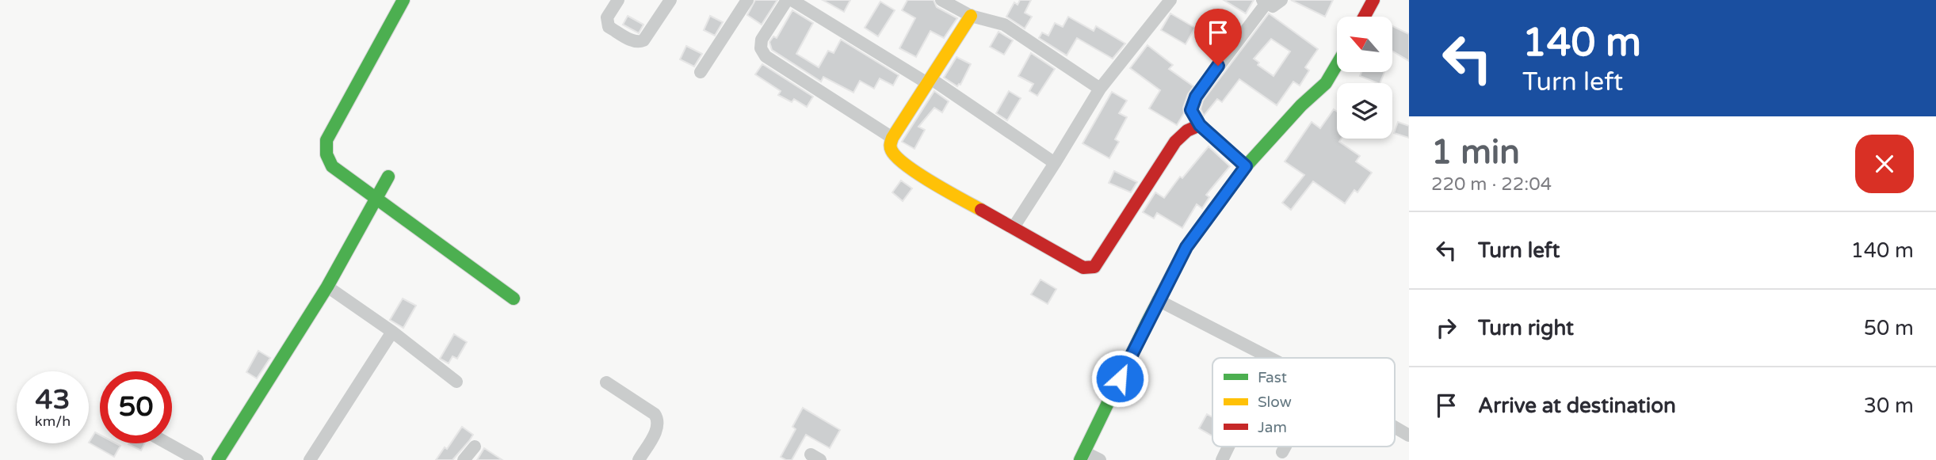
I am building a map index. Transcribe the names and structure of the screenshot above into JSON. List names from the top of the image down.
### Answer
{
  "legend": ["Fast", "Slow", "Jam"],
  "north": "top left",
  "page": {
    "turn": ["140 m", "Turn left"],
    "heading": ["1 min", "220 m · 22:04"],
    "list": [
      {
        "name": "Turn left",
        "value": "140 m"
      },
      {
        "name": "Turn right",
        "value": "50 m"
      },
      {
        "name": "Arrive at destination",
        "value": "30 m"
      }
    ],
    "speed": "43 km/h",
    "limit": "50"
  }
}
